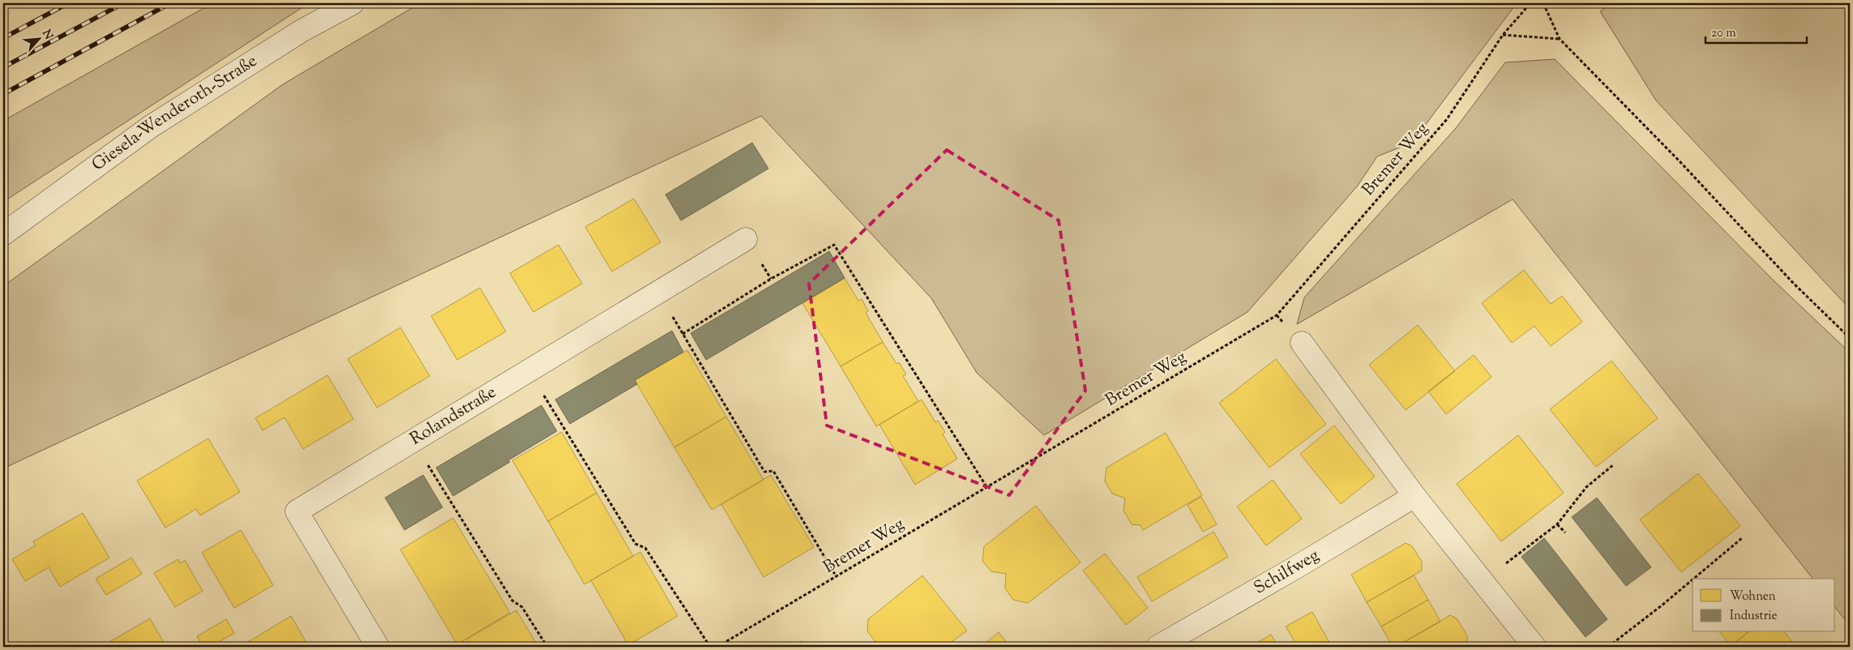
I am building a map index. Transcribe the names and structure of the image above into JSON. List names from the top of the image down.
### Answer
{
  "streets": {
    "street": ["Giesela-Wenderoth-Straße", "Rolandstraße", "Schilfweg"],
    "path": ["Bremer Weg"]
  },
  "legend": ["Wohnen", "Industrie"],
  "scale_bar": "20 m",
  "north": "top right"
}
